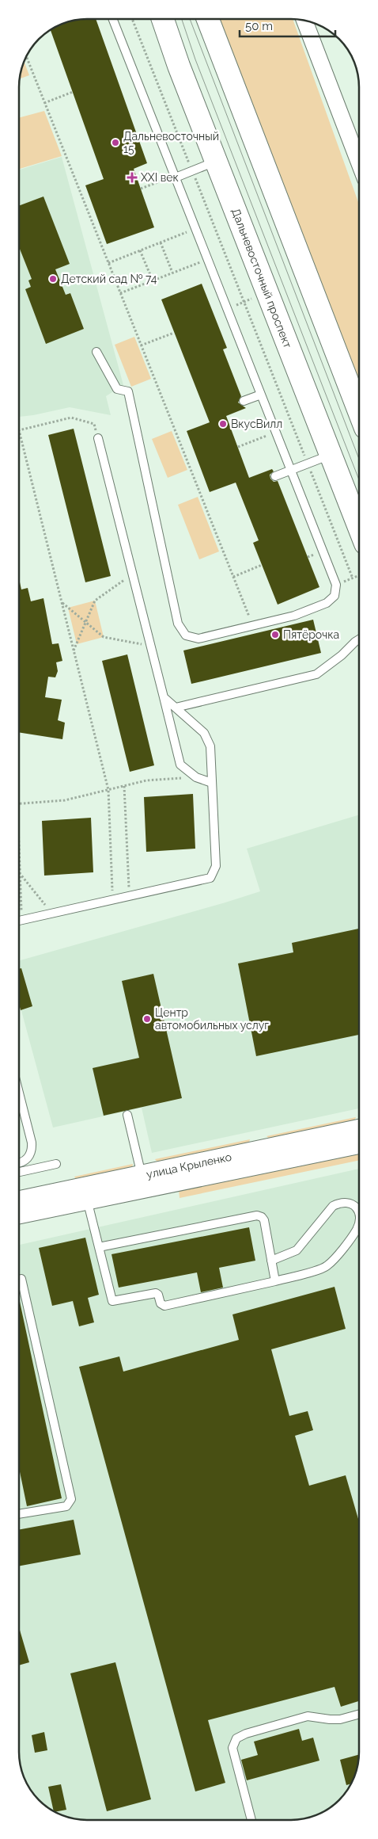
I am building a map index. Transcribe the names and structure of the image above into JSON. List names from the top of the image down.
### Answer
{
  "streets": {
    "main road": ["Дальневосточный проспект"],
    "street": ["улица Крыленко"]
  },
  "places": {
    "other": [
      "Дальневосточный 15",
      "Детский сад № 74",
      "ВкусВилл",
      "Пятёрочка",
      "Центр автомобильных услуг"
    ],
    "health": ["XXI век"]
  },
  "scale_bar": "50 m"
}
